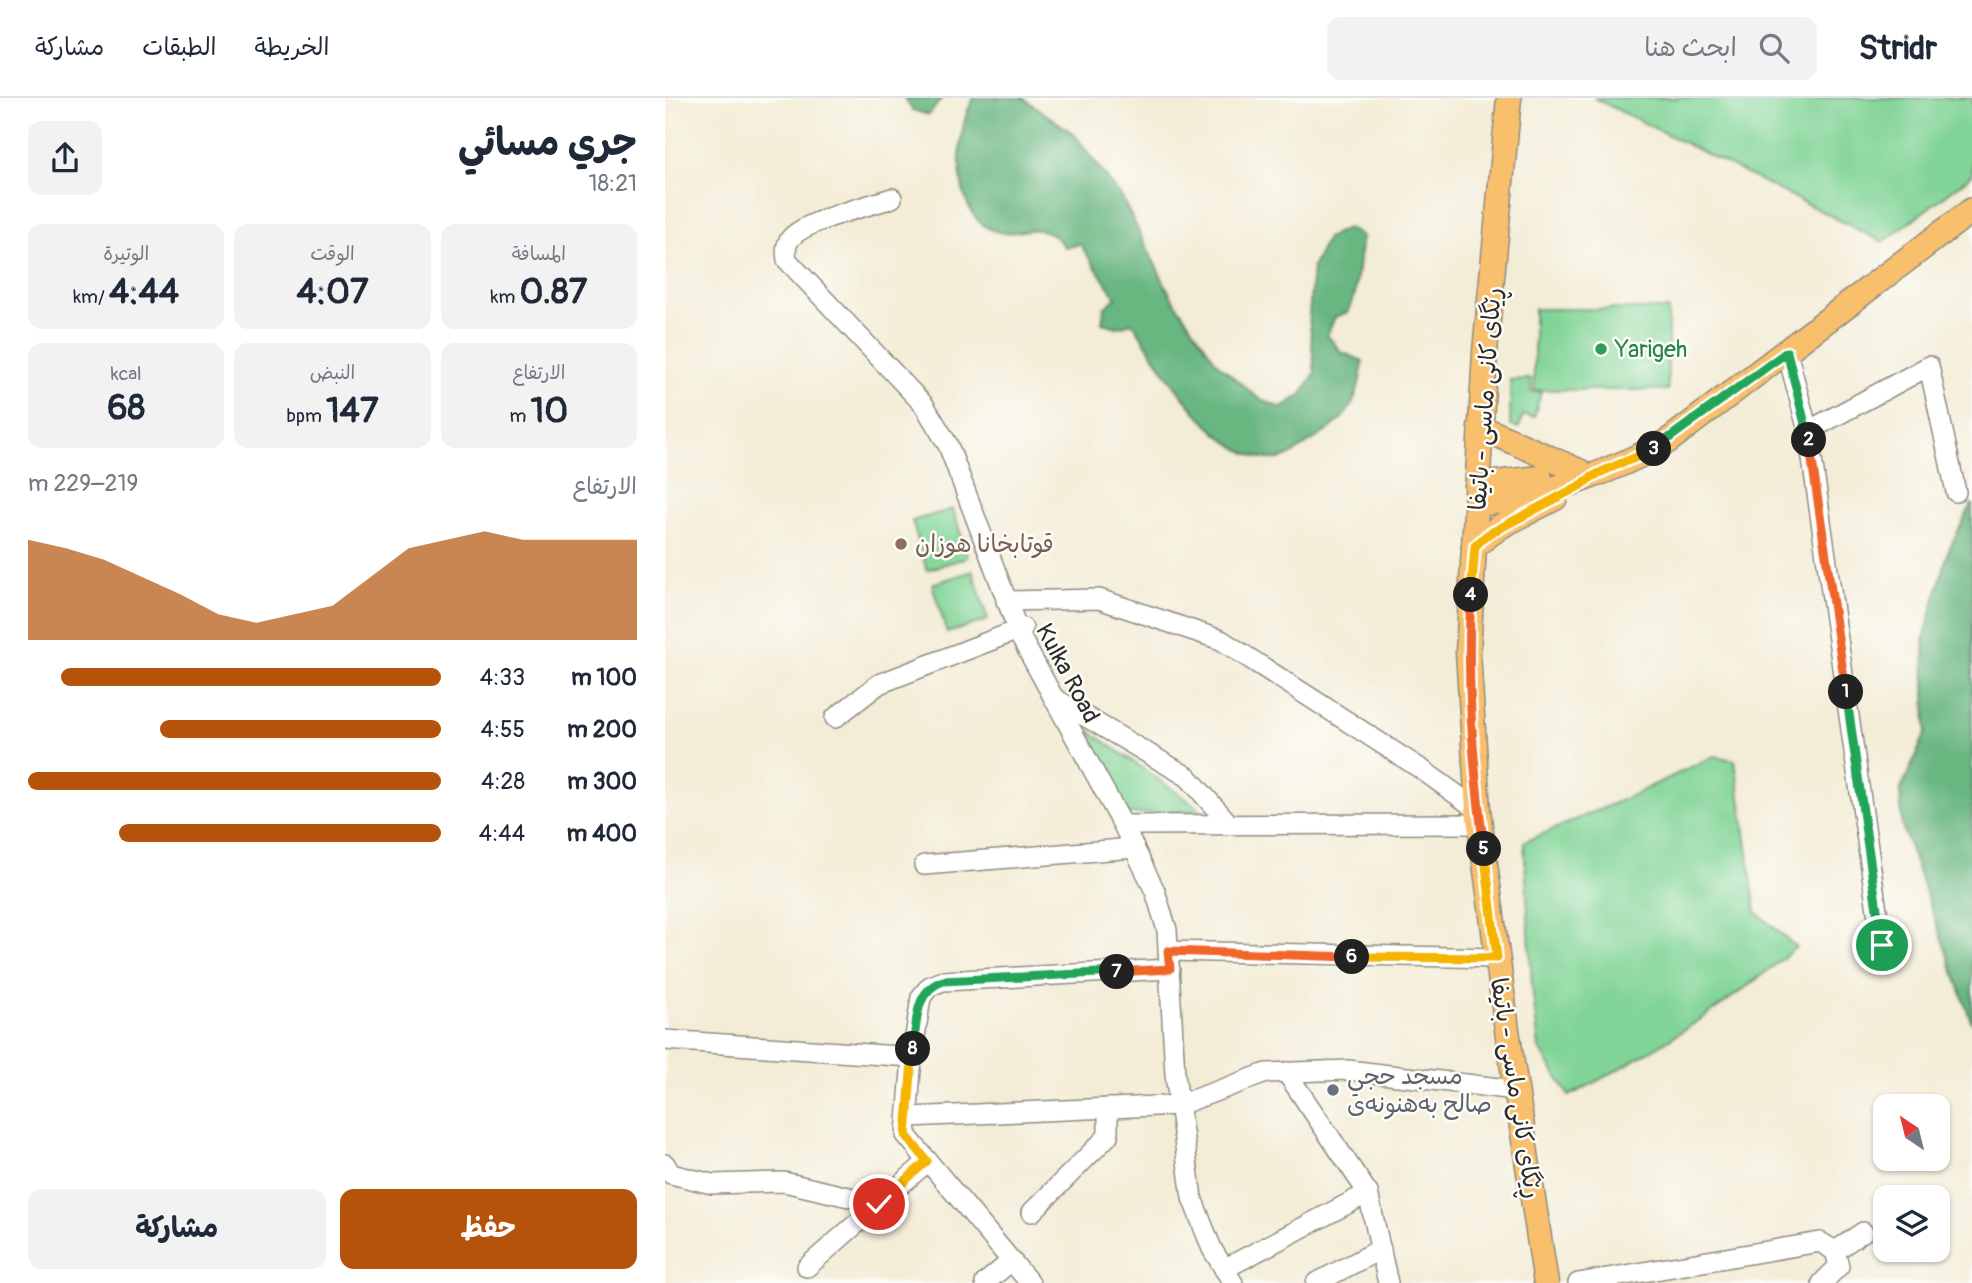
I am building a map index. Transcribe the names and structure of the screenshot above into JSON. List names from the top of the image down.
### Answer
{
  "streets": {
    "main road": ["ڕێگای کانی ماسی - باتيفا"],
    "street": ["Kulka Road"]
  },
  "places": ["Yarigeh", "قوتابخانا هوزان", "مسجد حجي صالح بەھنونەی"],
  "north": "top left",
  "page": {
    "header": "Stridr",
    "search": "ابحث هنا",
    "nav": ["الخريطة", "الطبقات", "مشاركة"],
    "heading": ["جري مسائي", "18:21"],
    "stats": [
      ["المسافة", "0.87 km"],
      ["الوقت", "4:07"],
      ["الوتيرة", "4:44 /km"],
      ["الارتفاع", "10 m"],
      ["النبض", "147 bpm"],
      ["kcal", "68"]
    ],
    "pins": [
      "2",
      "3",
      "4",
      "1",
      "5",
      "6",
      "7",
      "8"
    ],
    "chart": ["الارتفاع", "219–229 m"],
    "list": [
      {
        "name": "100 m",
        "note": "4:33"
      },
      {
        "name": "200 m",
        "note": "4:55"
      },
      {
        "name": "300 m",
        "note": "4:28"
      },
      {
        "name": "400 m",
        "note": "4:44"
      }
    ],
    "buttons": ["حفظ", "مشاركة"]
  }
}
